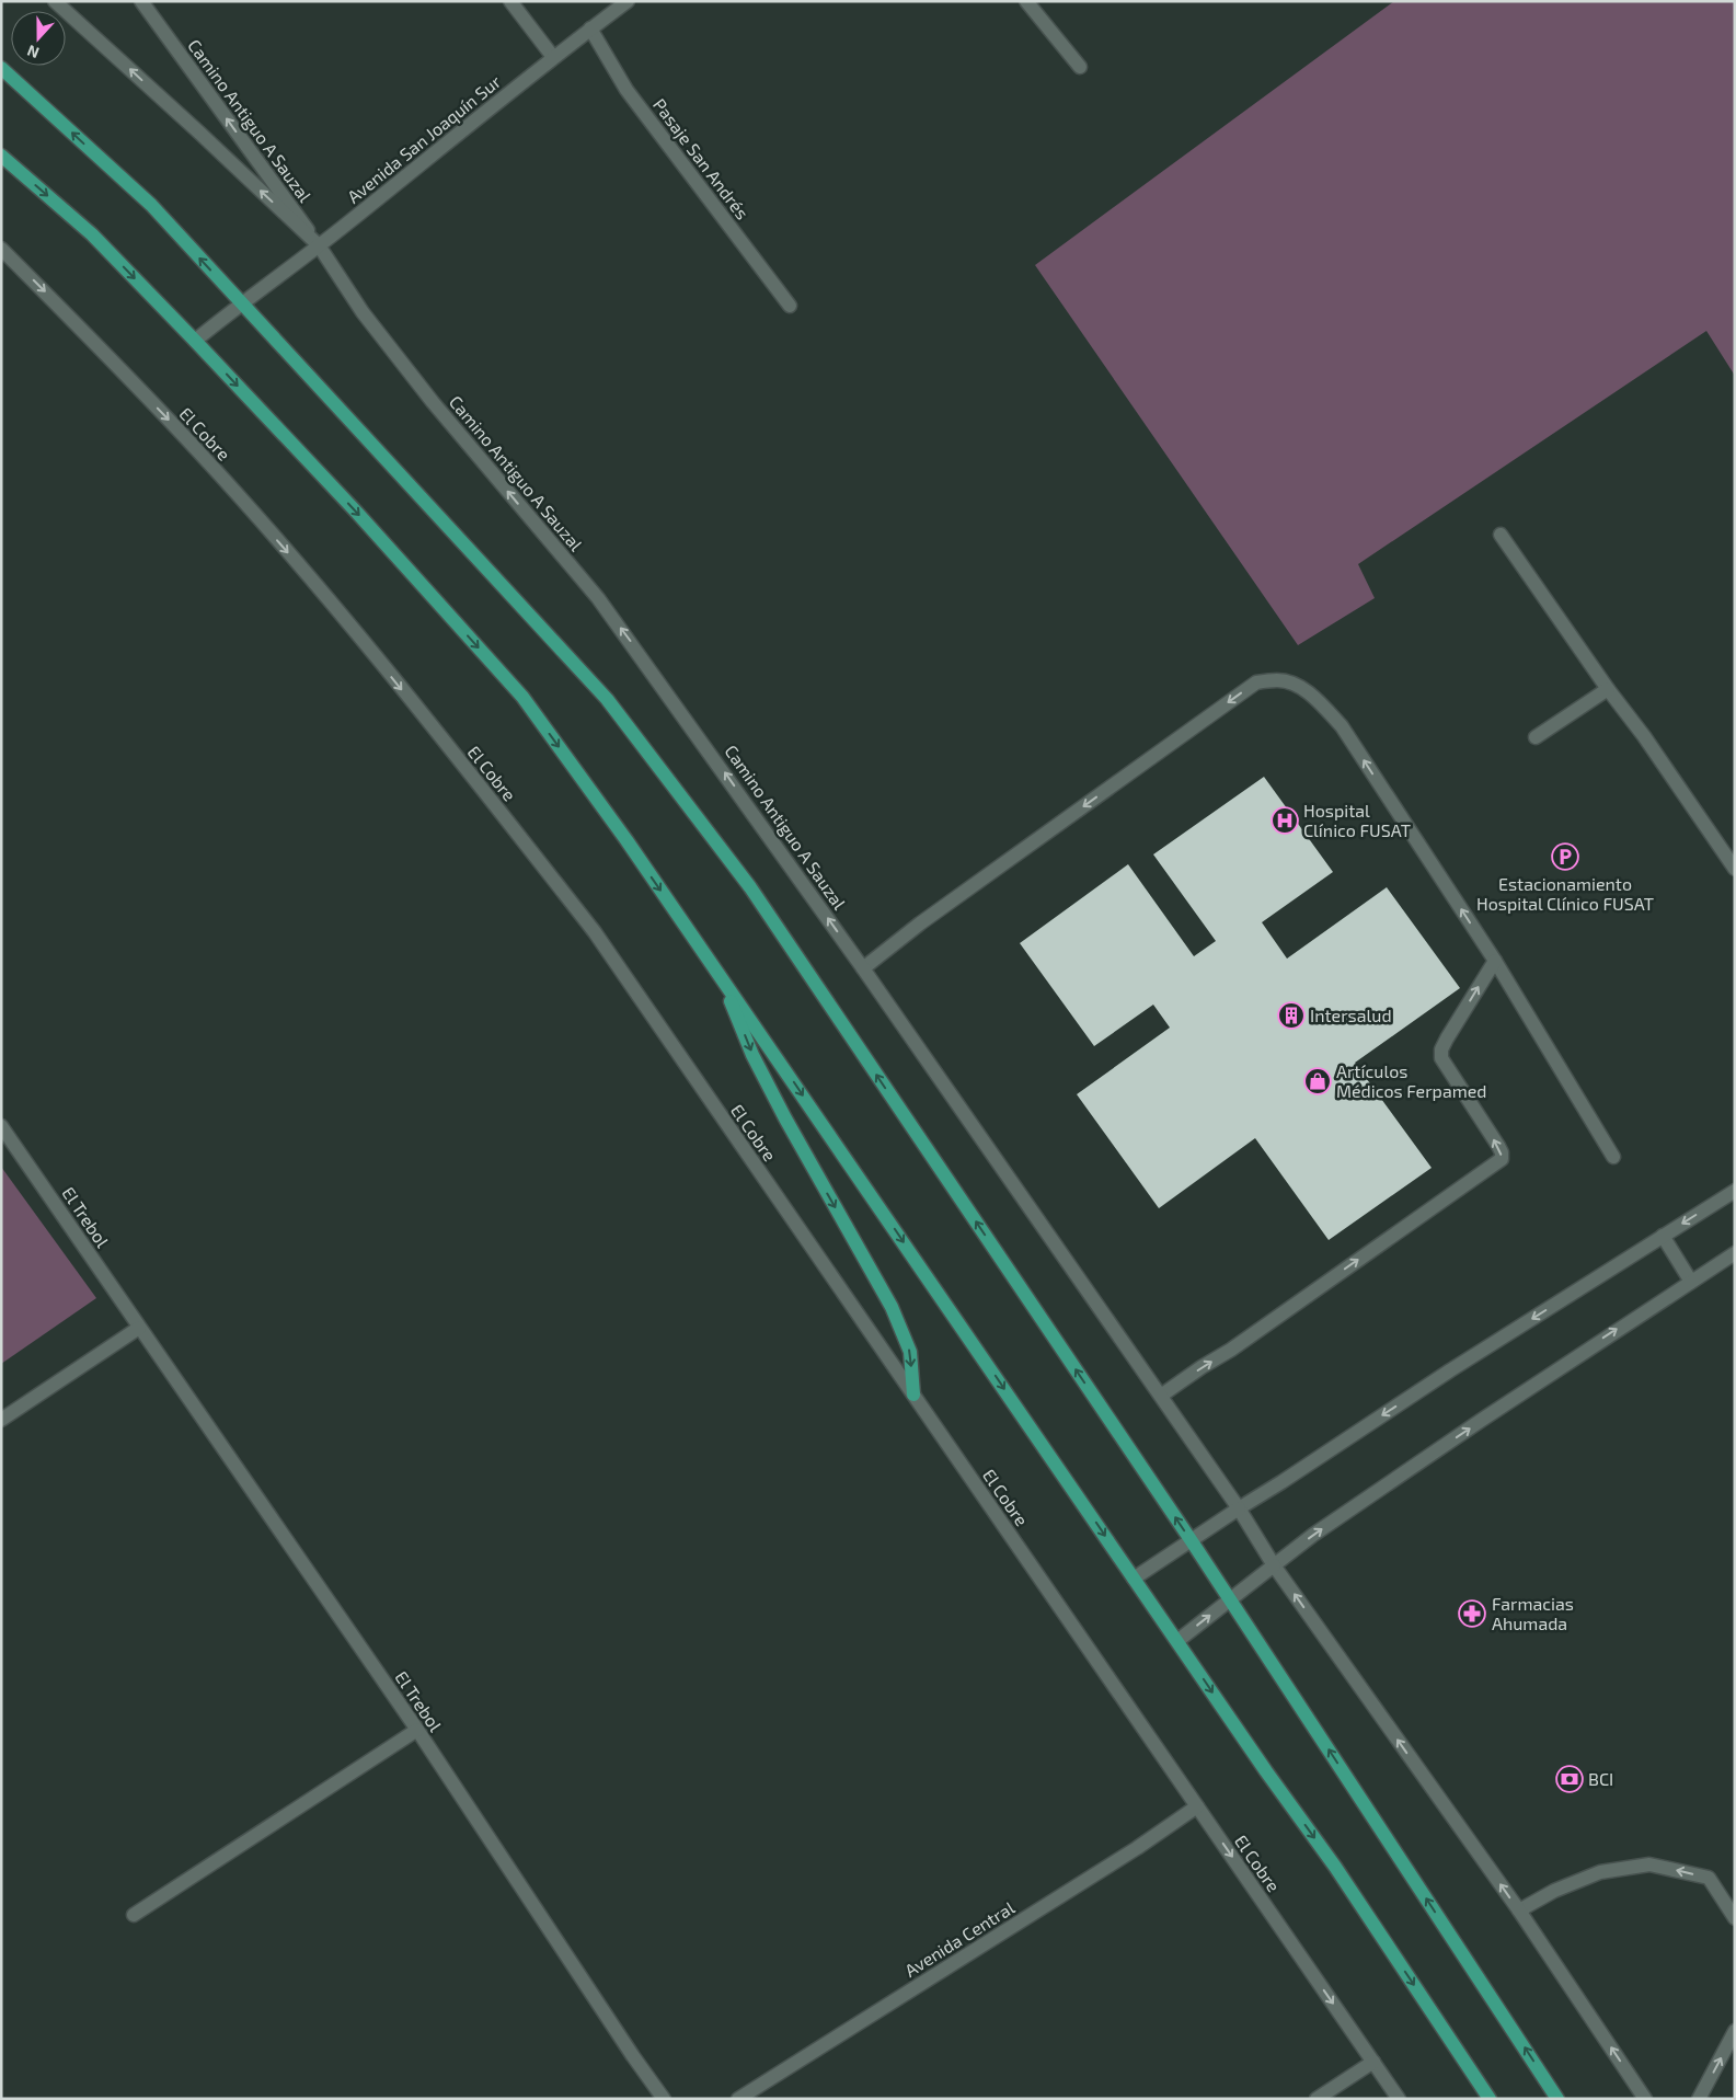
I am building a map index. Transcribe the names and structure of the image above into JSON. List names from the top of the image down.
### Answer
{
  "streets": {
    "street": [
      "Camino Antiguo A Sauzal",
      "Avenida San Joaquín Sur",
      "Pasaje San Andrés",
      "El Cobre",
      "El Trebol",
      "Avenida Central"
    ]
  },
  "crossings": [
    ["Camino Antiguo A Sauzal", "Avenida San Joaquín Sur"],
    ["Avenida San Joaquín Sur", "Pasaje San Andrés"],
    ["El Cobre", "Avenida Central"]
  ],
  "one_way": ["Camino Antiguo A Sauzal", "El Cobre"],
  "places": {
    "hospital": ["Hospital Clínico FUSAT"],
    "parking": ["Estacionamiento Hospital Clínico FUSAT"],
    "building": ["Intersalud"],
    "shop": ["Artículos Médicos Ferpamed"],
    "pharmacy": ["Farmacias Ahumada"],
    "bank": ["BCI"]
  },
  "north": "bottom"
}
